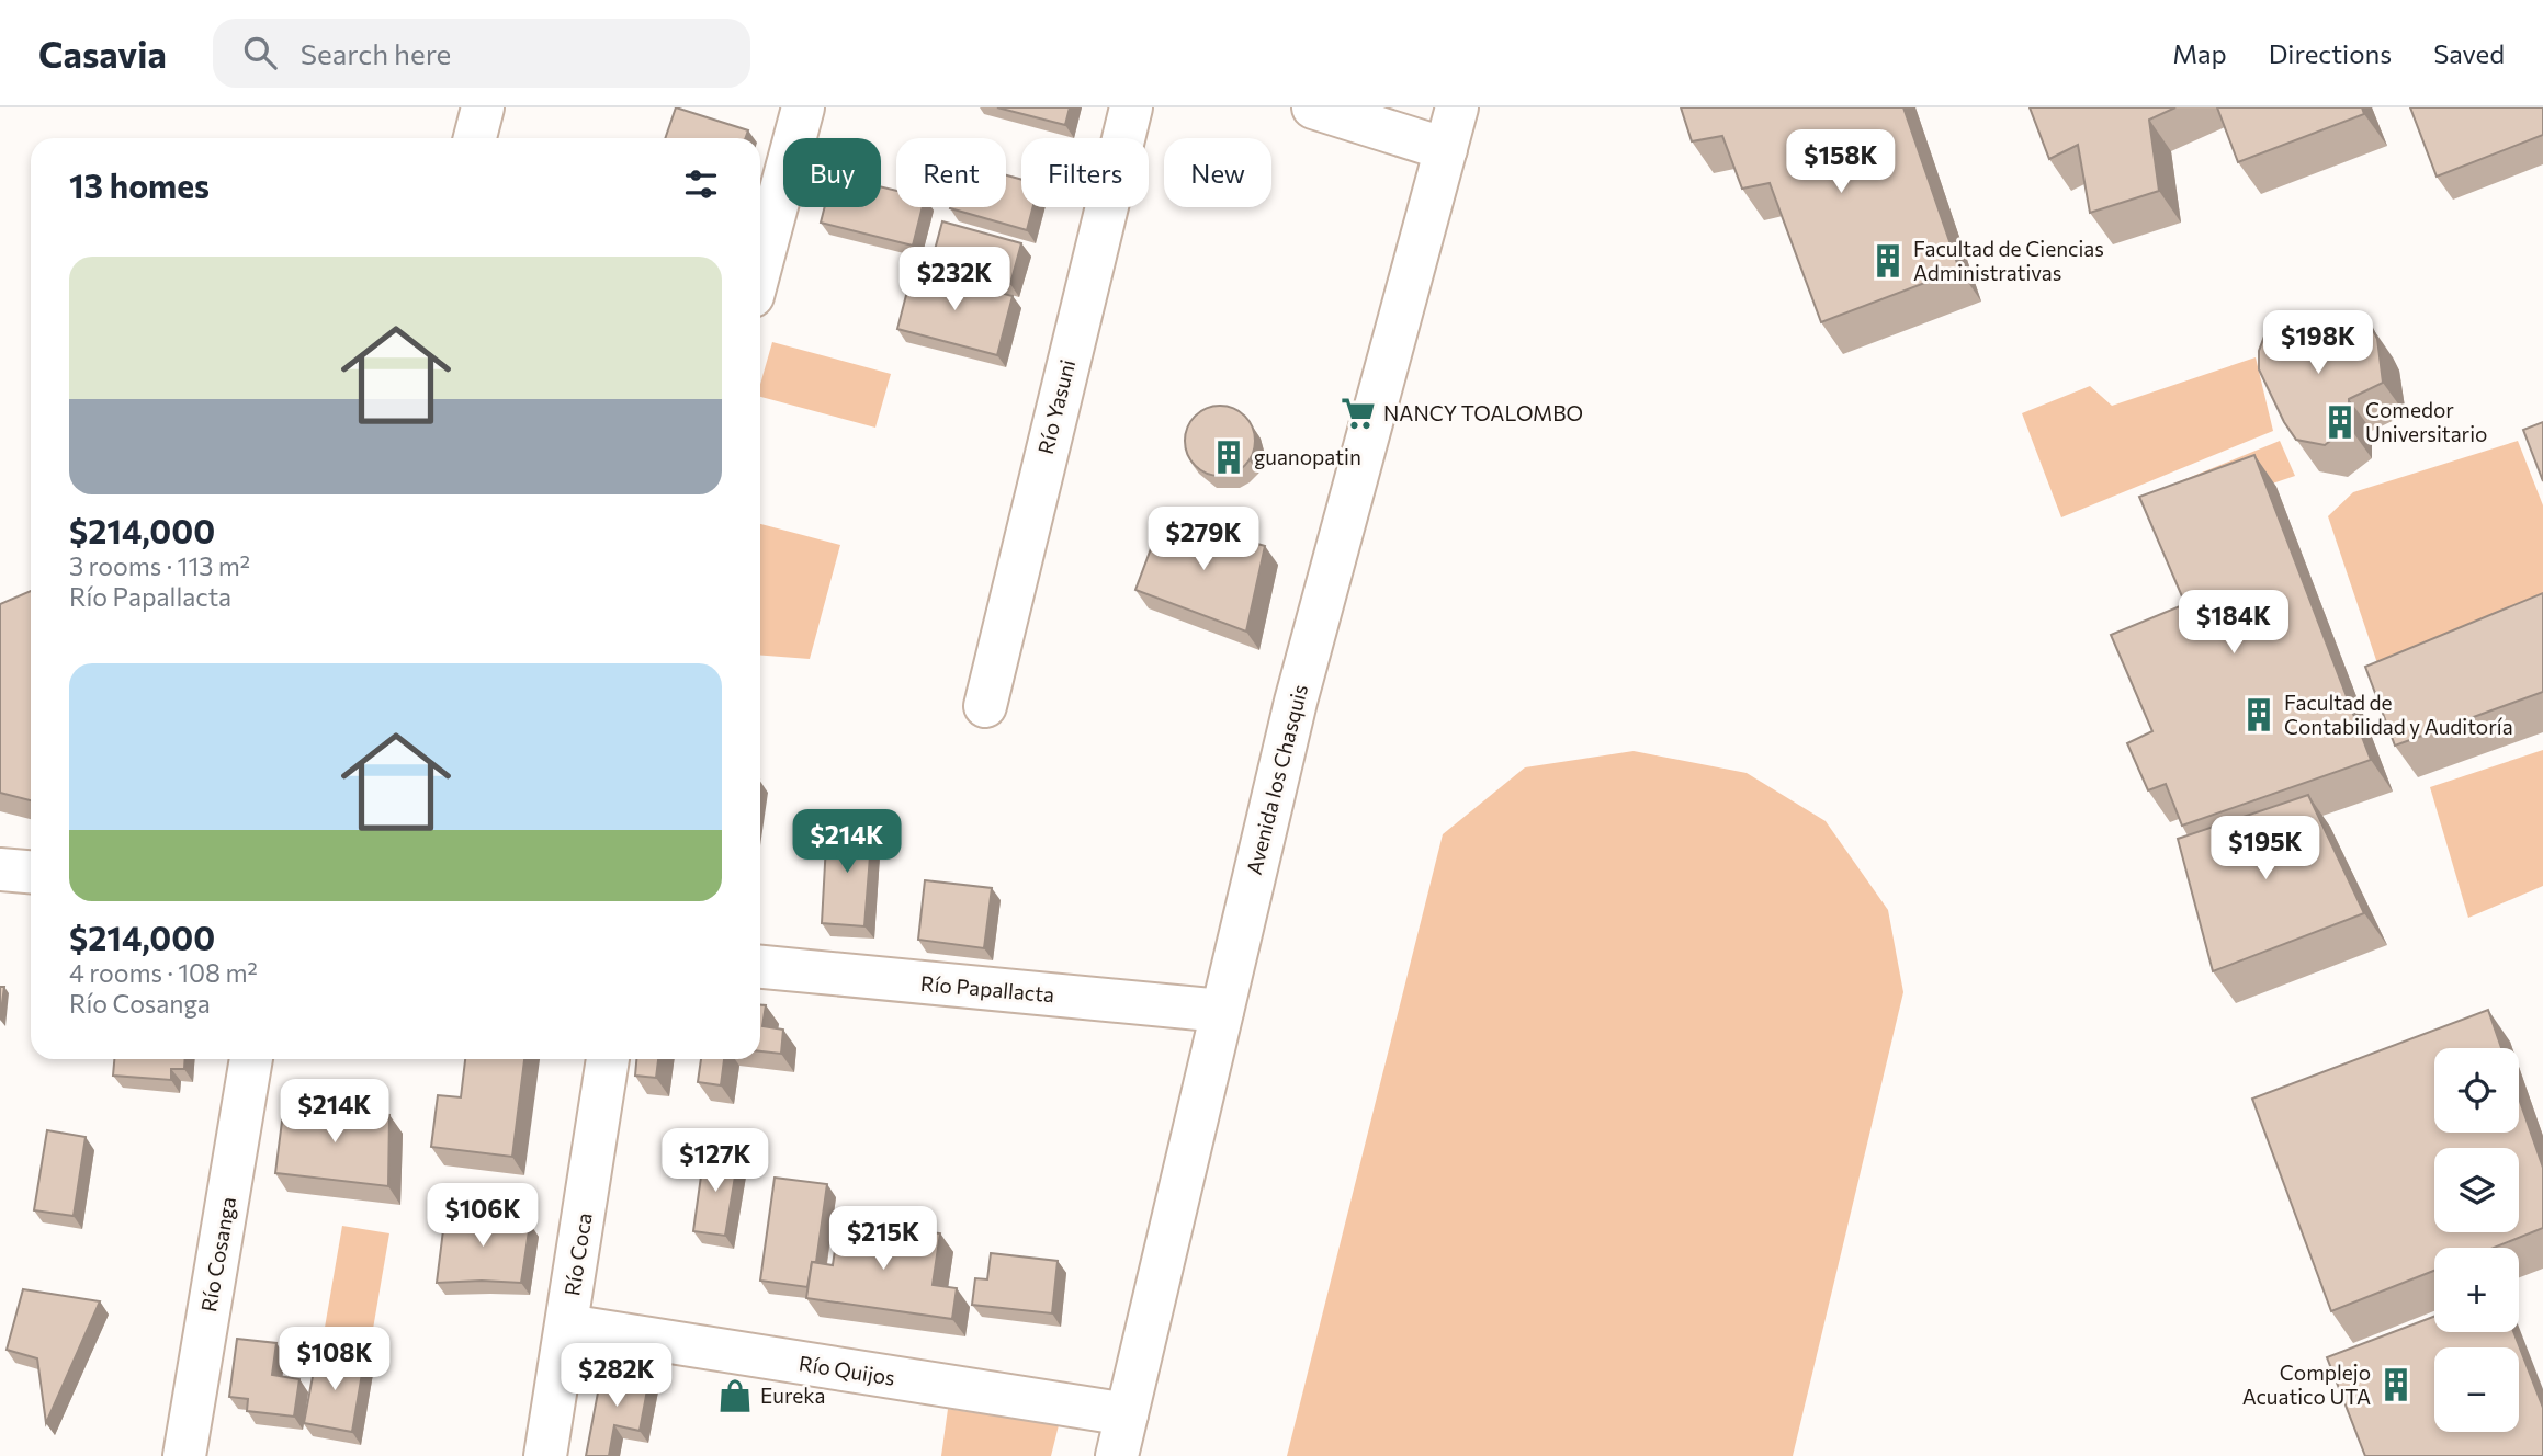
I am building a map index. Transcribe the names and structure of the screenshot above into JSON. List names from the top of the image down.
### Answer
{
  "streets": {
    "street": [
      "Río Yasuni",
      "Avenida los Chasquis",
      "Río Papallacta",
      "Río Cosanga",
      "Río Coca",
      "Río Quijos"
    ]
  },
  "crossings": [
    ["Avenida los Chasquis", "Río Papallacta"],
    ["Avenida los Chasquis", "Río Quijos"],
    ["Río Coca", "Río Quijos"]
  ],
  "places": {
    "building": [
      "Facultad de Ciencias Administrativas",
      "Comedor Universitario",
      "guanopatin",
      "Facultad de Contabilidad y Auditoría",
      "Complejo Acuatico UTA"
    ],
    "supermarket": ["NANCY TOALOMBO"],
    "shop": ["Eureka"]
  },
  "page": {
    "header": "Casavia",
    "search": "Search here",
    "nav": ["Map", "Directions", "Saved"],
    "price": [
      "$158K",
      "$232K",
      "$198K",
      "$279K",
      "$184K",
      "$214K",
      "$195K",
      "$214K",
      "$127K",
      "$106K",
      "$215K",
      "$108K",
      "$282K"
    ],
    "chip": [
      "Buy",
      "Rent",
      "Filters",
      "New"
    ],
    "heading": "13 homes",
    "list": [
      {
        "name": "$214,000",
        "note": "3 rooms · 113 m² · Río Papallacta"
      },
      {
        "name": "$214,000",
        "note": "4 rooms · 108 m² · Río Cosanga"
      }
    ],
    "map_buttons": ["+", "−"]
  }
}
